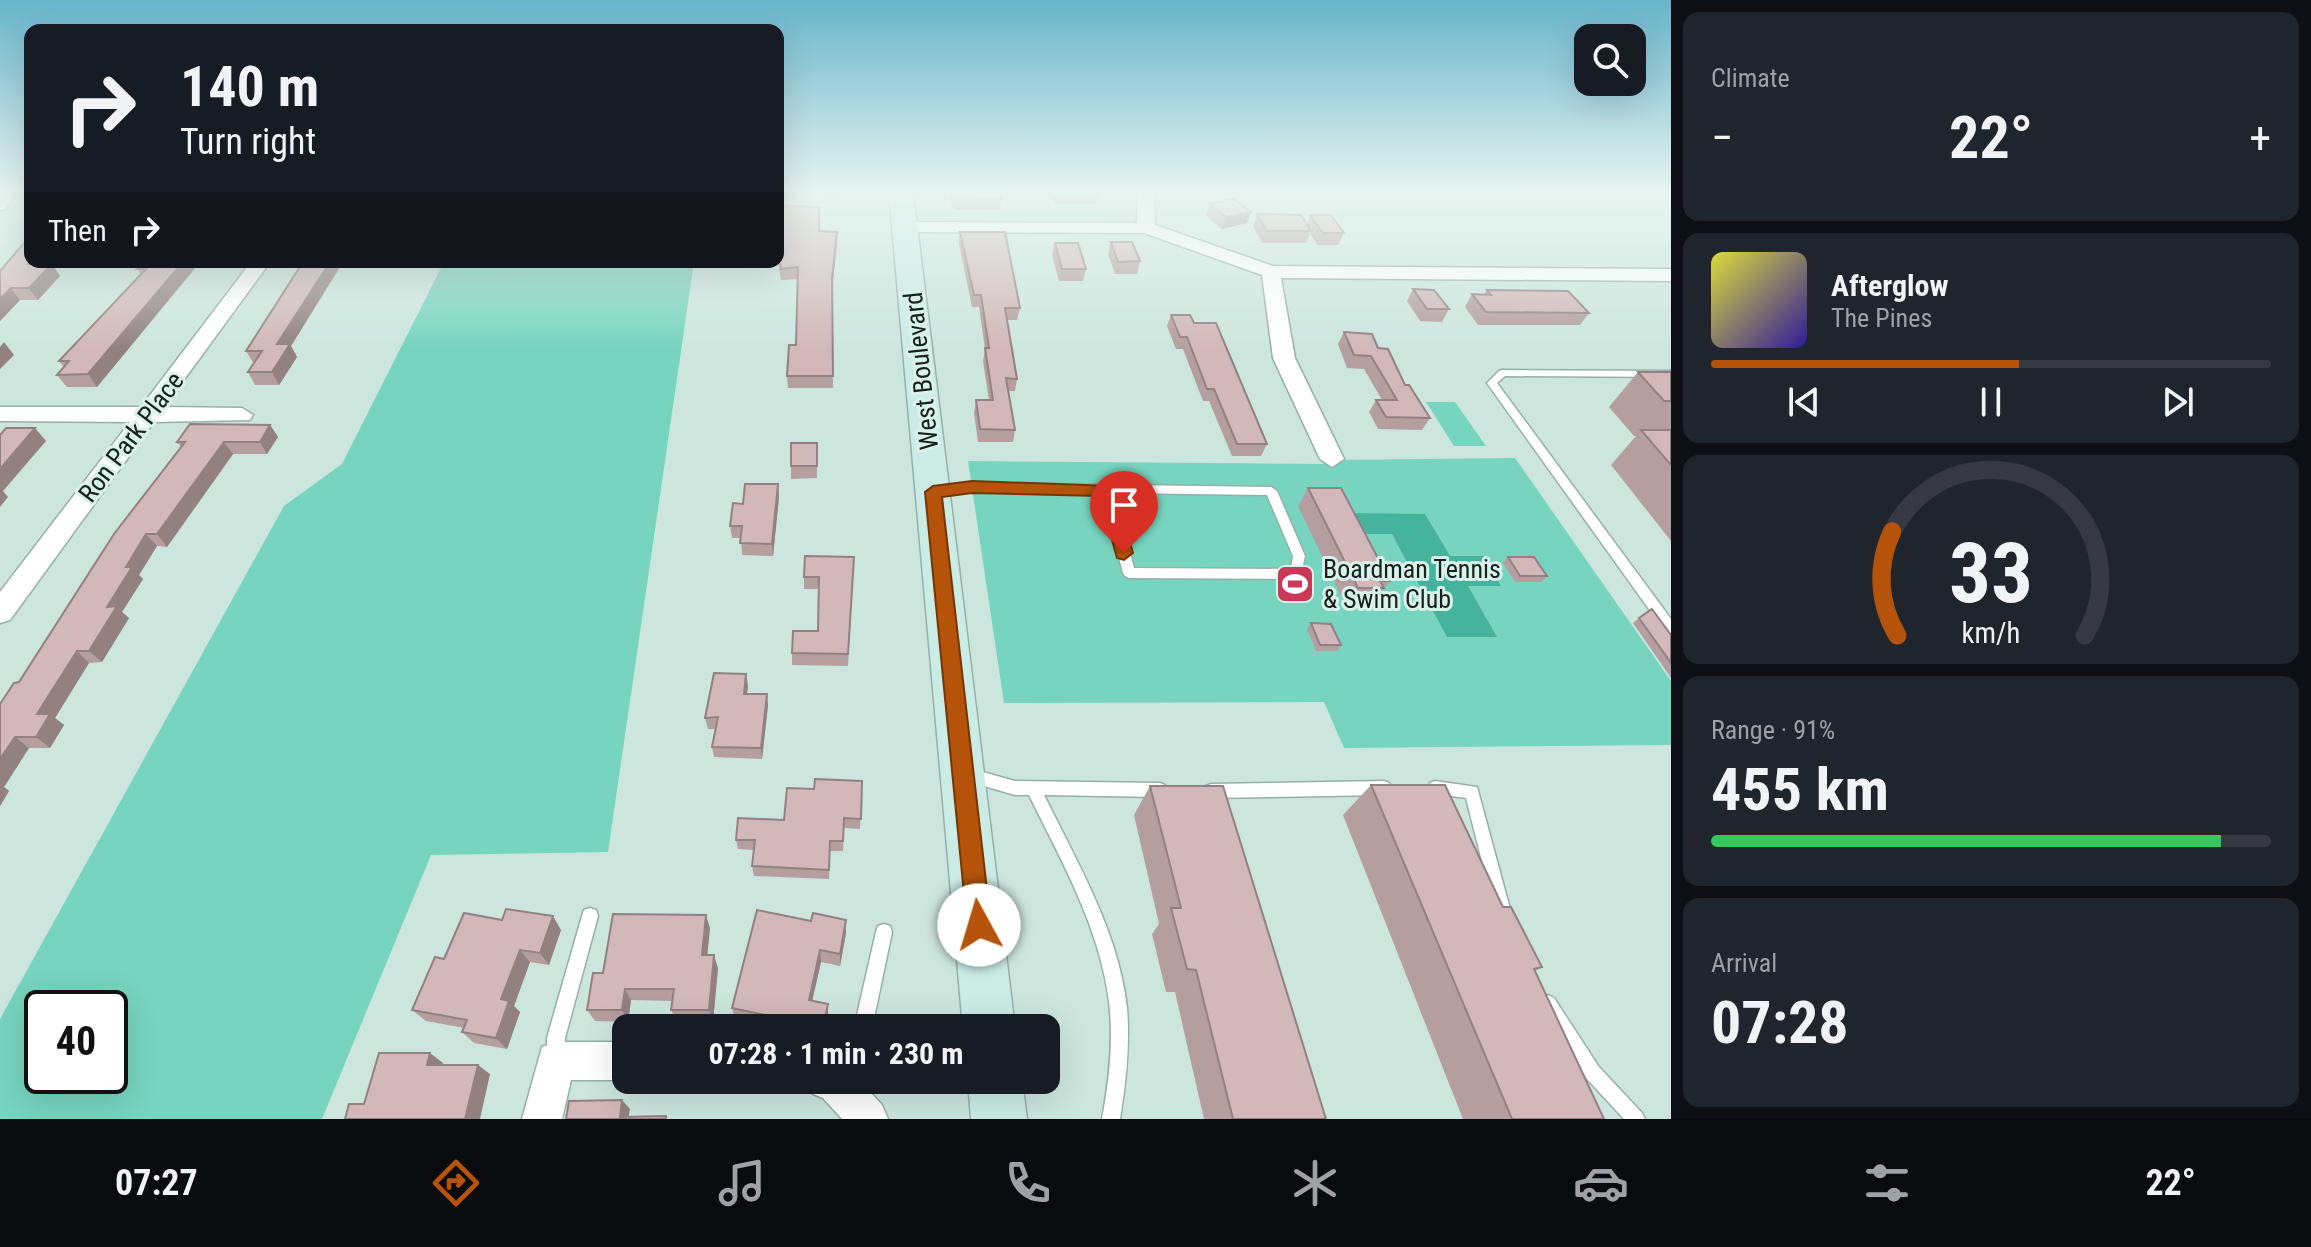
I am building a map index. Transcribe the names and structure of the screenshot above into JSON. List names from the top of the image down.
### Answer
{
  "streets": {
    "street": ["West Boulevard", "Ron Park Place"]
  },
  "places": {
    "sports": ["Boardman Tennis & Swim Club"]
  },
  "page": {
    "tile": [
      "Climate",
      ["Range · 91%", "455 km"],
      ["Arrival", "07:28"]
    ],
    "turn": ["140 m", "Turn right"],
    "heat": ["−", "22°", "+"],
    "then": "Then",
    "song": ["Afterglow", "The Pines"],
    "limit": "40",
    "trip": "07:28 · 1 min · 230 m",
    "tabs": ["07:27", "22°"],
    "gauge": ["33", "km/h"]
  }
}
